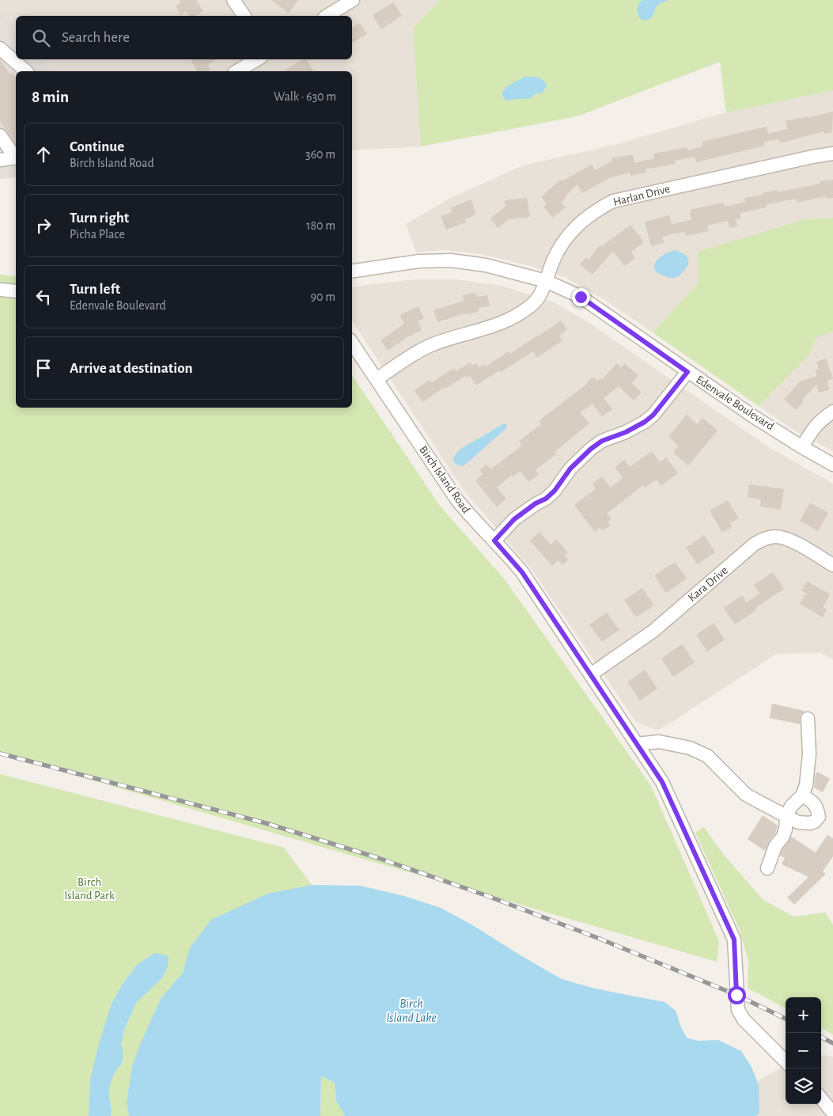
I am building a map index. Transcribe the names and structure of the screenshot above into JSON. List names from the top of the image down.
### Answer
{
  "streets": {
    "street": [
      "Harlan Drive",
      "Edenvale Boulevard",
      "Birch Island Road",
      "Kara Drive"
    ]
  },
  "crossings": [
    ["Harlan Drive", "Edenvale Boulevard"],
    ["Harlan Drive", "Birch Island Road"],
    ["Birch Island Road", "Kara Drive"]
  ],
  "water": ["Birch Island Lake"],
  "parks": ["Birch Island Park"],
  "page": {
    "search": "Search here",
    "heading": ["8 min", "Walk · 630 m"],
    "list": [
      ["Continue", "Birch Island Road", "360 m"],
      ["Turn right", "Picha Place", "180 m"],
      ["Turn left", "Edenvale Boulevard", "90 m"],
      "Arrive at destination"
    ],
    "map_buttons": ["+", "−"]
  }
}
